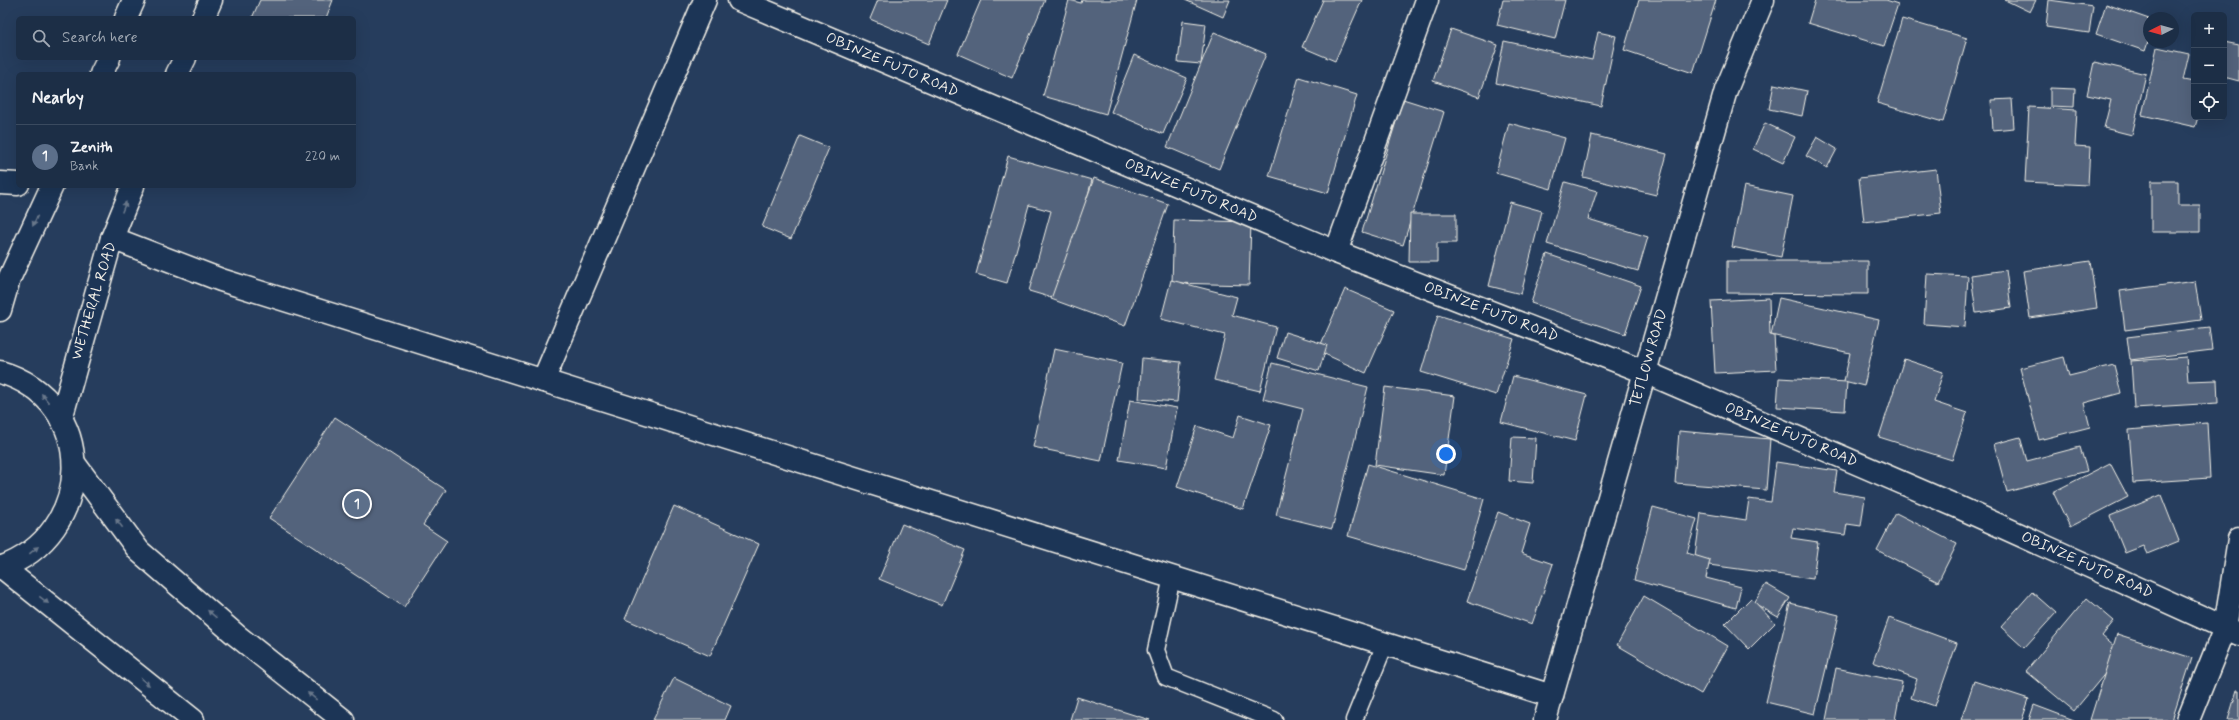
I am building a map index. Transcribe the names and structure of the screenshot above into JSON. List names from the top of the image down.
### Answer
{
  "streets": {
    "street": ["OBINZE FUTO ROAD", "WETHERAL ROAD", "TETLOW ROAD"]
  },
  "crossings": [
    ["OBINZE FUTO ROAD", "TETLOW ROAD"]
  ],
  "north": "left",
  "page": {
    "map_buttons": ["+", "−"],
    "search": "Search here",
    "heading": "Nearby",
    "list": [
      {
        "mark": "1",
        "name": "Zenith",
        "note": "Bank",
        "value": "220 m"
      }
    ],
    "pins": "1"
  }
}
